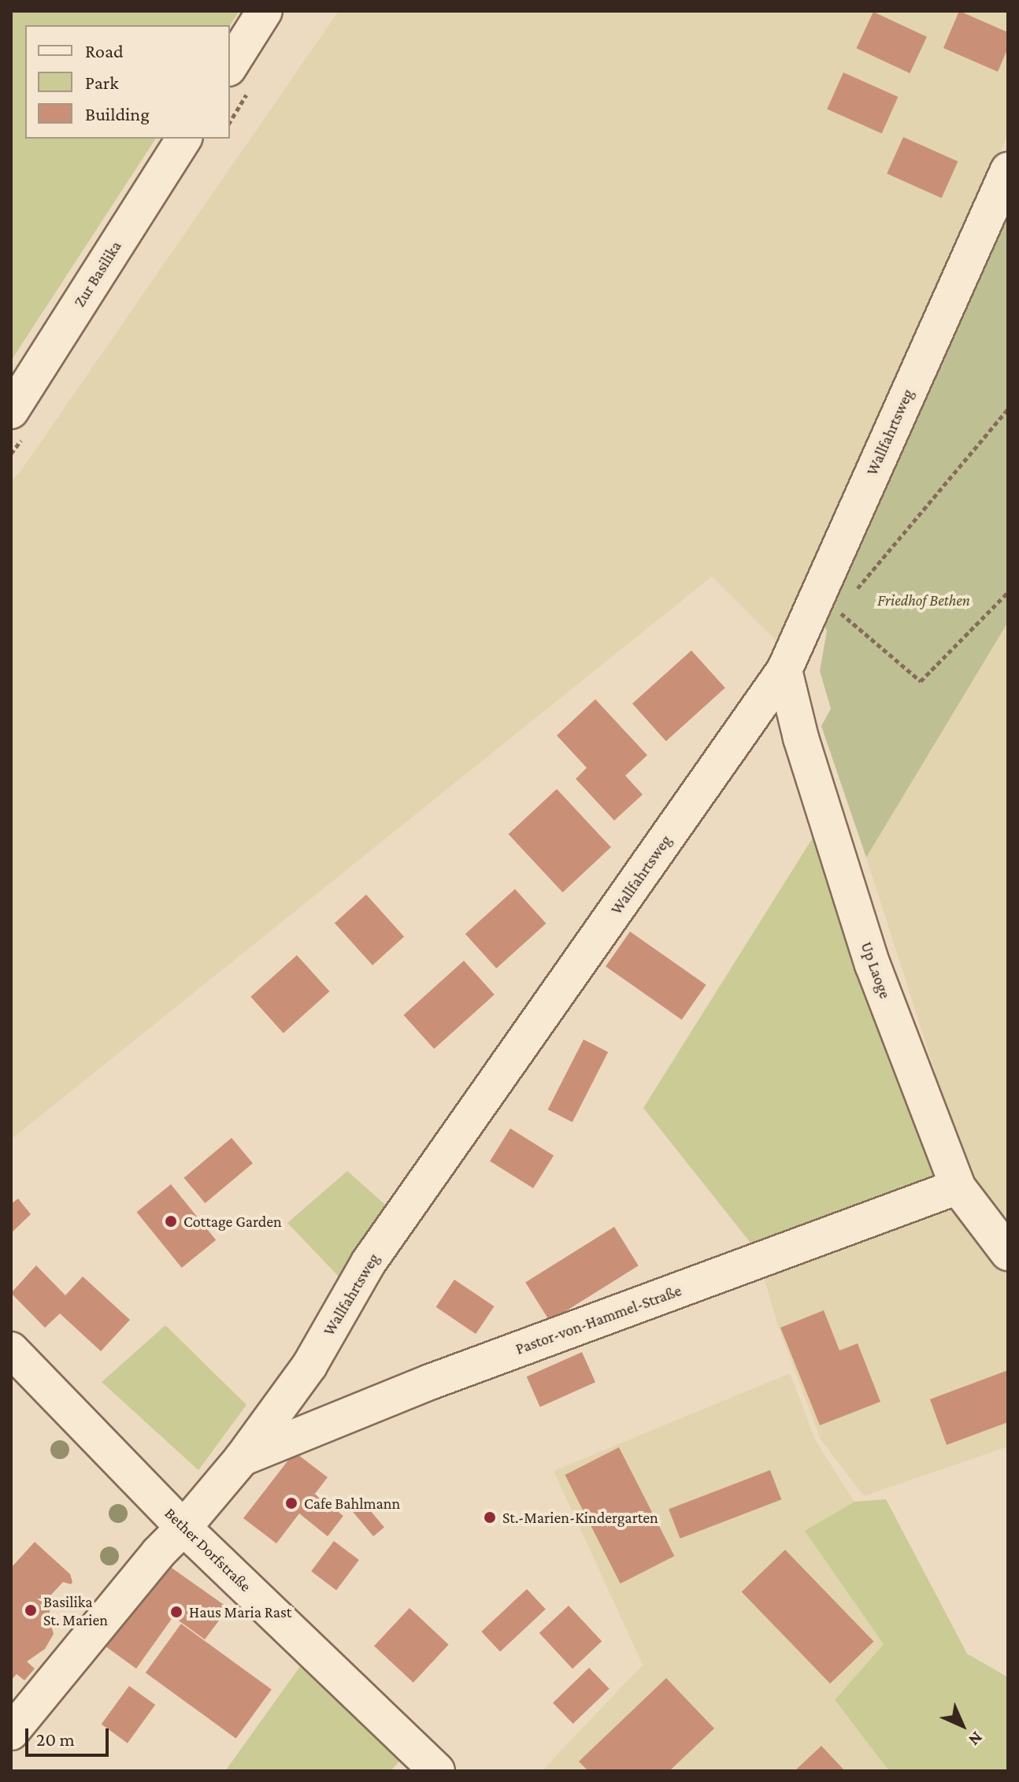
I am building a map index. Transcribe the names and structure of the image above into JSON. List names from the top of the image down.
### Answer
{
  "streets": {
    "street": [
      "Zur Basilika",
      "Wallfahrtsweg",
      "Up Laoge",
      "Pastor-von-Hammel-Straße",
      "Bether Dorfstraße"
    ]
  },
  "crossings": [
    ["Wallfahrtsweg", "Up Laoge"],
    ["Wallfahrtsweg", "Pastor-von-Hammel-Straße"],
    ["Wallfahrtsweg", "Bether Dorfstraße"],
    ["Up Laoge", "Pastor-von-Hammel-Straße"]
  ],
  "parks": ["Friedhof Bethen"],
  "places": [
    "Cottage Garden",
    "Cafe Bahlmann",
    "St.-Marien-Kindergarten",
    "Basilika St. Marien",
    "Haus Maria Rast"
  ],
  "legend": ["Road", "Park", "Building"],
  "scale_bar": "20 m",
  "north": "bottom right"
}
